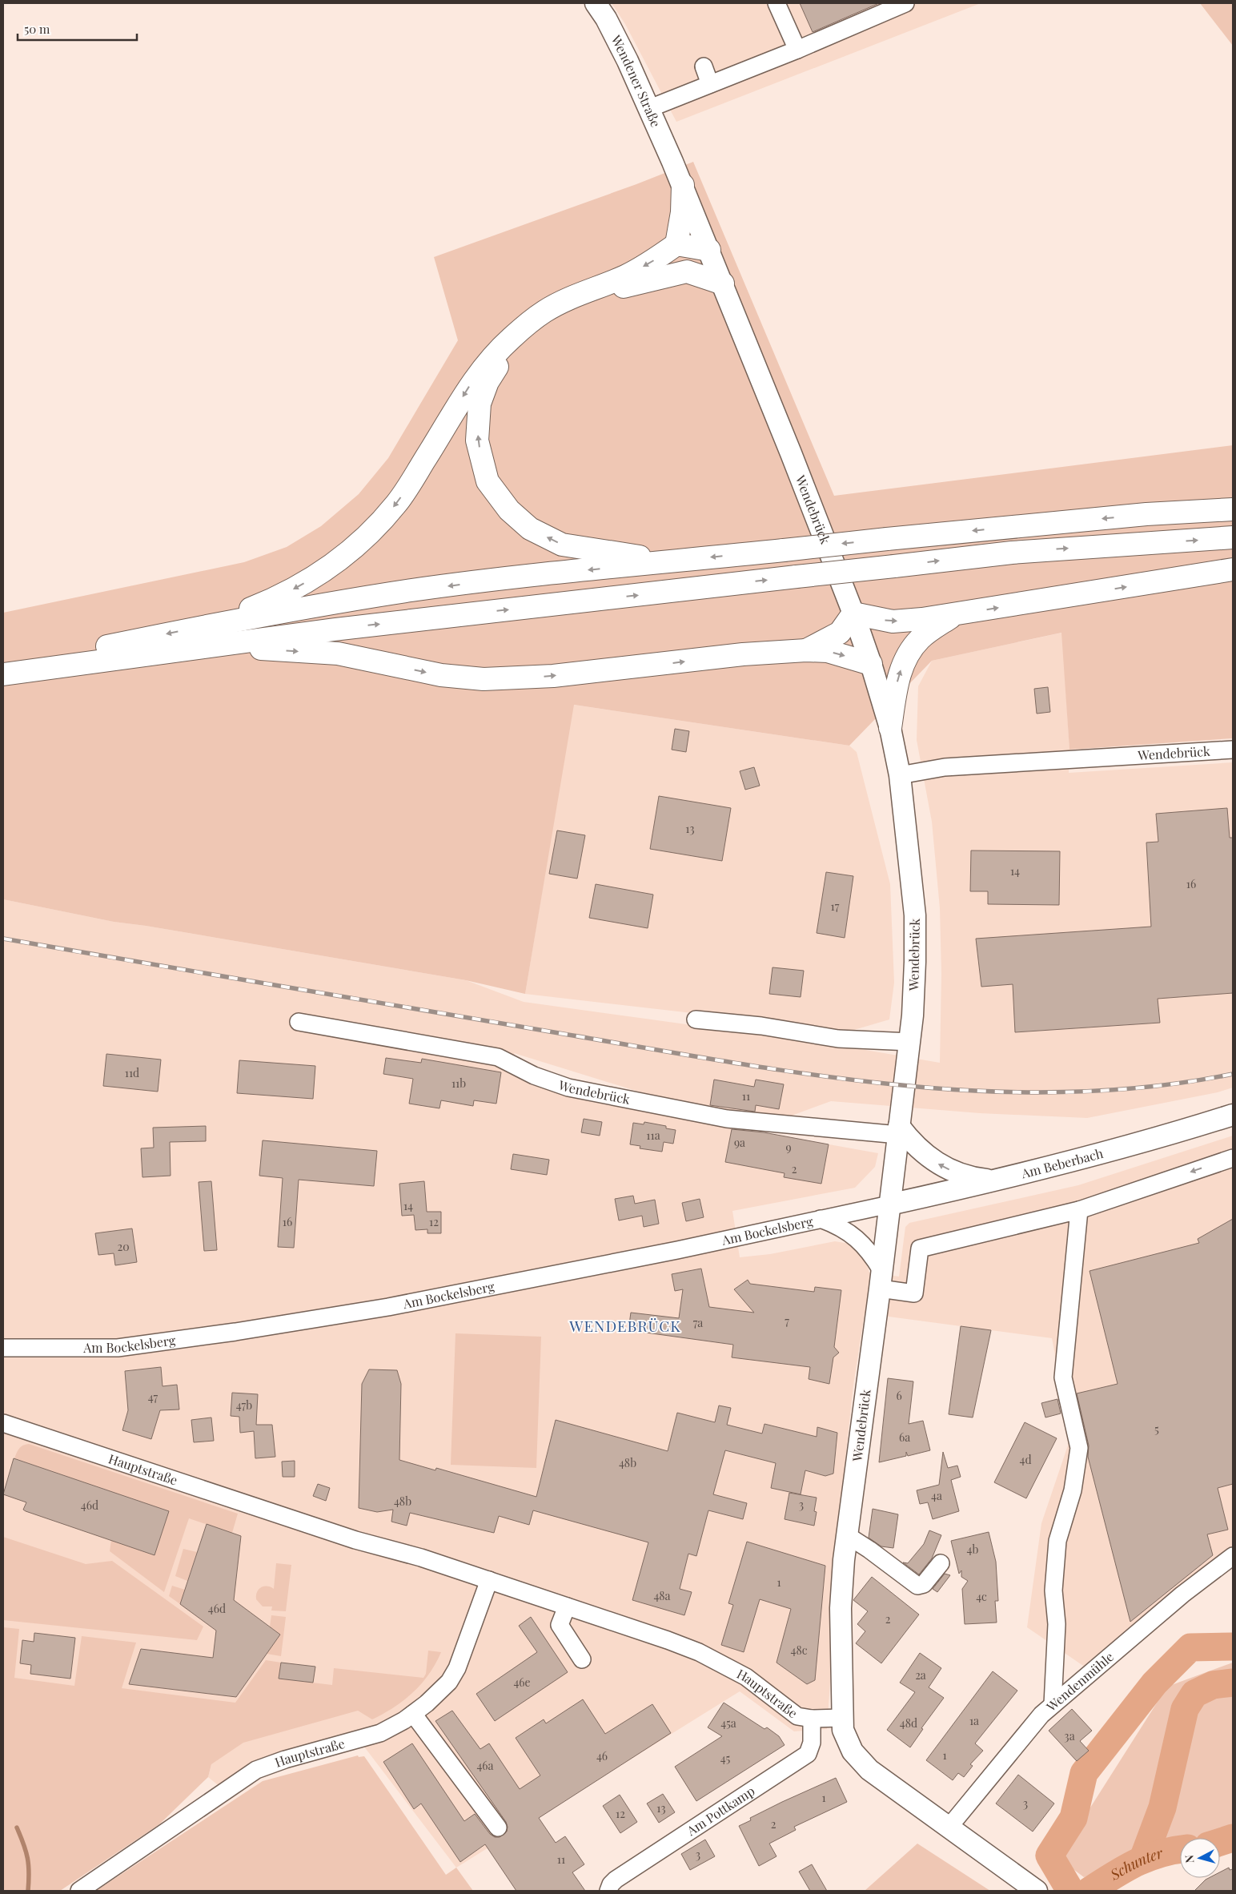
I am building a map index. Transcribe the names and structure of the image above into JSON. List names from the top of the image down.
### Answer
{
  "streets": {
    "main road": ["Wendener Straße", "Wendebrück", "Am Beberbach"],
    "street": [
      "Am Bockelsberg",
      "Hauptstraße",
      "Wendenmühle",
      "Am Pottkamp"
    ]
  },
  "crossings": [
    ["Wendener Straße", "Wendebrück"],
    ["Wendebrück", "Am Beberbach"],
    ["Wendebrück", "Am Bockelsberg"],
    ["Wendebrück", "Hauptstraße"],
    ["Am Beberbach", "Am Bockelsberg"],
    ["Hauptstraße", "Am Pottkamp"]
  ],
  "districts": ["WENDEBRÜCK"],
  "water": ["Schunter"],
  "house_numbers": [
    "13",
    "14",
    "16",
    "17",
    "11d",
    "11b",
    "11",
    "11a",
    "9a",
    "9",
    "2",
    "14",
    "16",
    "12",
    "20",
    "7",
    "7a",
    "6",
    "47",
    "47b",
    "5",
    "6a",
    "4d",
    "48b",
    "4a",
    "48b",
    "3",
    "46d",
    "4b",
    "1",
    "48a",
    "4c",
    "46d",
    "2",
    "48c",
    "2a",
    "46e",
    "1a",
    "45a",
    "48d",
    "3a",
    "1",
    "46",
    "45",
    "46a",
    "1",
    "3",
    "13",
    "12",
    "2",
    "3",
    "11"
  ],
  "scale_bar": "50 m",
  "north": "left"
}
